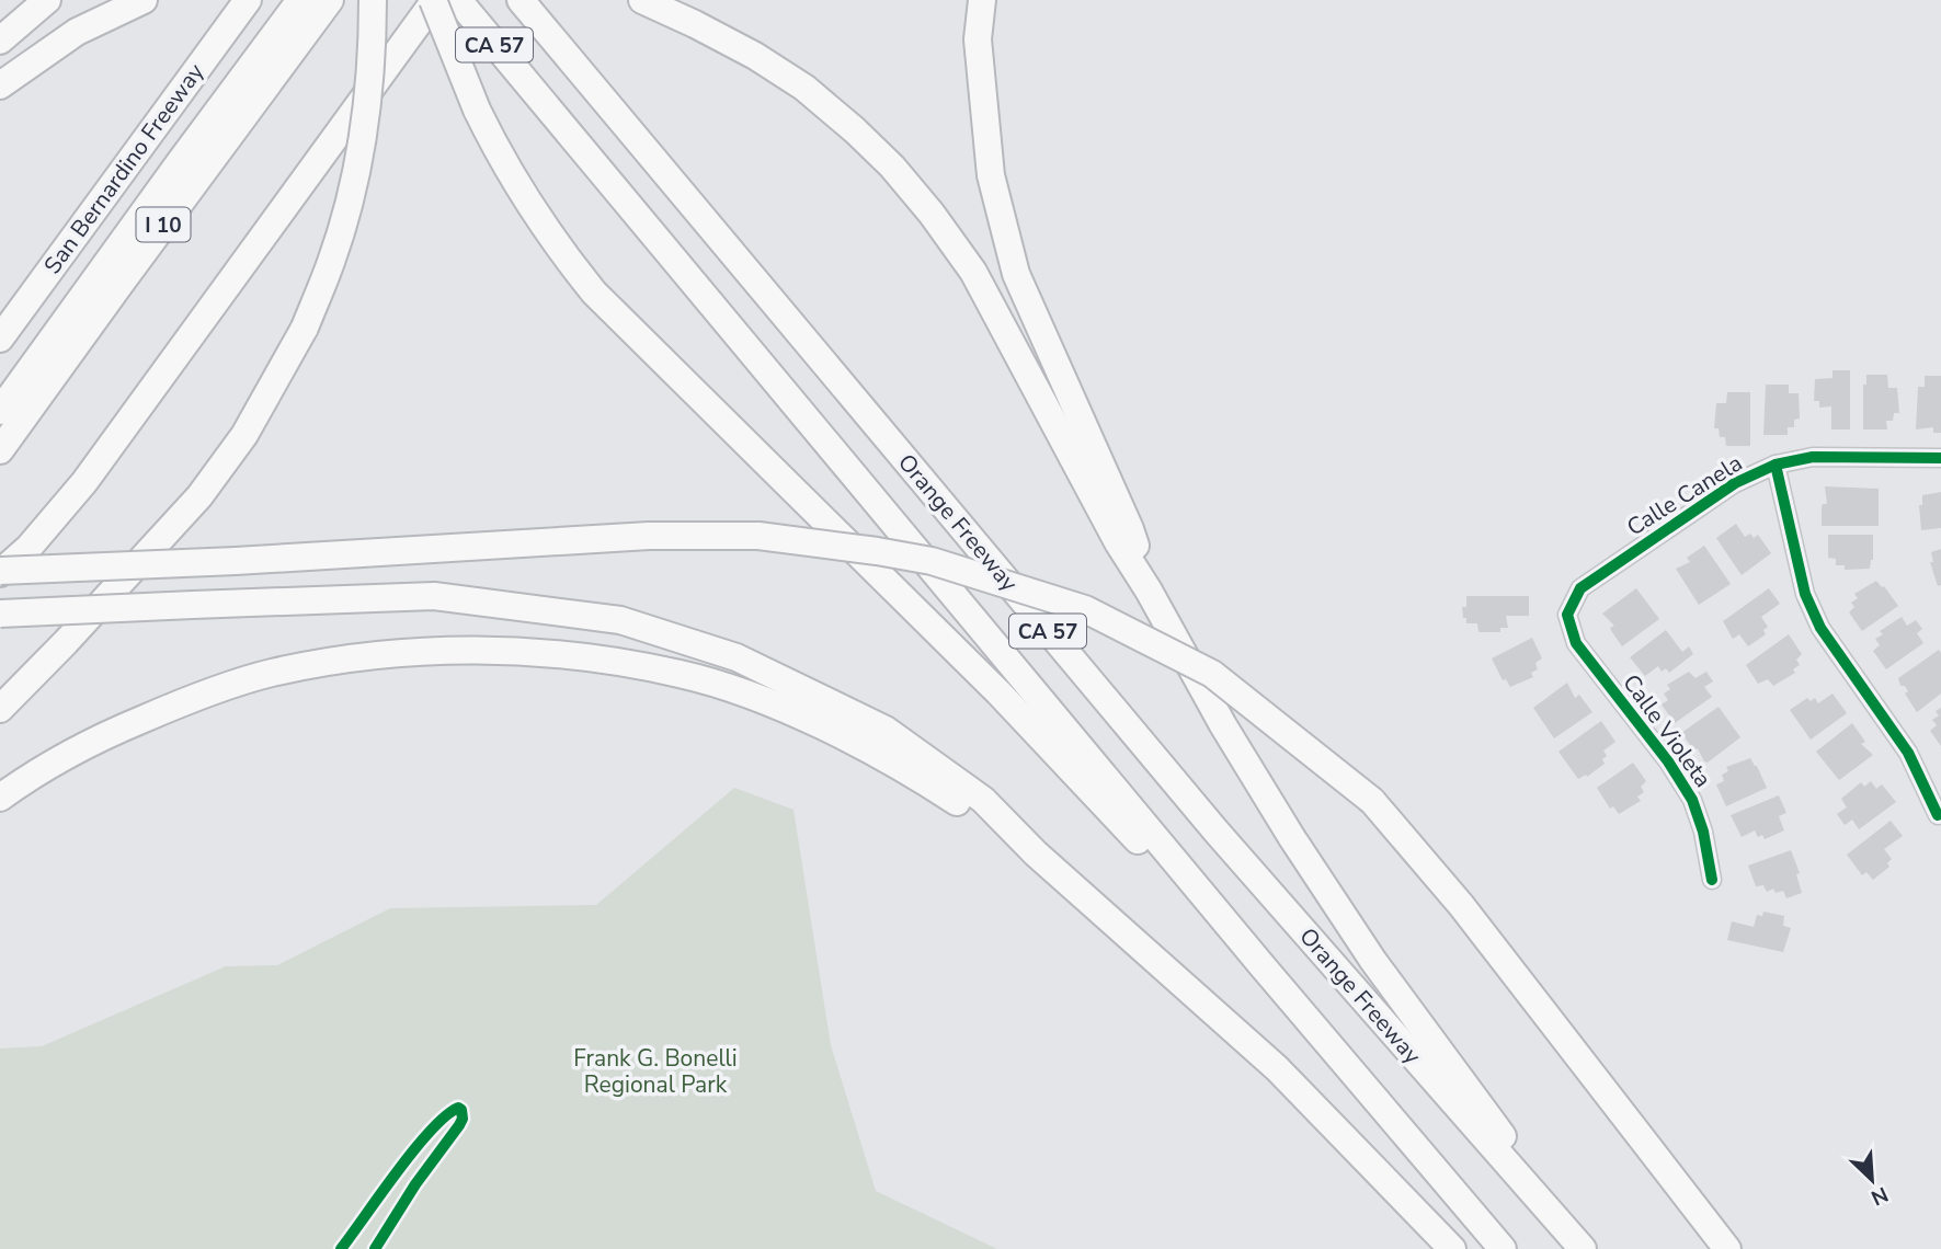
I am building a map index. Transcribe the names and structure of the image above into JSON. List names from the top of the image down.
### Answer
{
  "streets": {
    "highway": [
      "CA 57",
      "San Bernardino Freeway",
      "I 10",
      "Orange Freeway"
    ],
    "street": ["Calle Canela", "Calle Violeta"]
  },
  "crossings": [
    ["Calle Canela", "Calle Violeta"]
  ],
  "parks": ["Frank G. Bonelli Regional Park"],
  "north": "bottom right"
}
